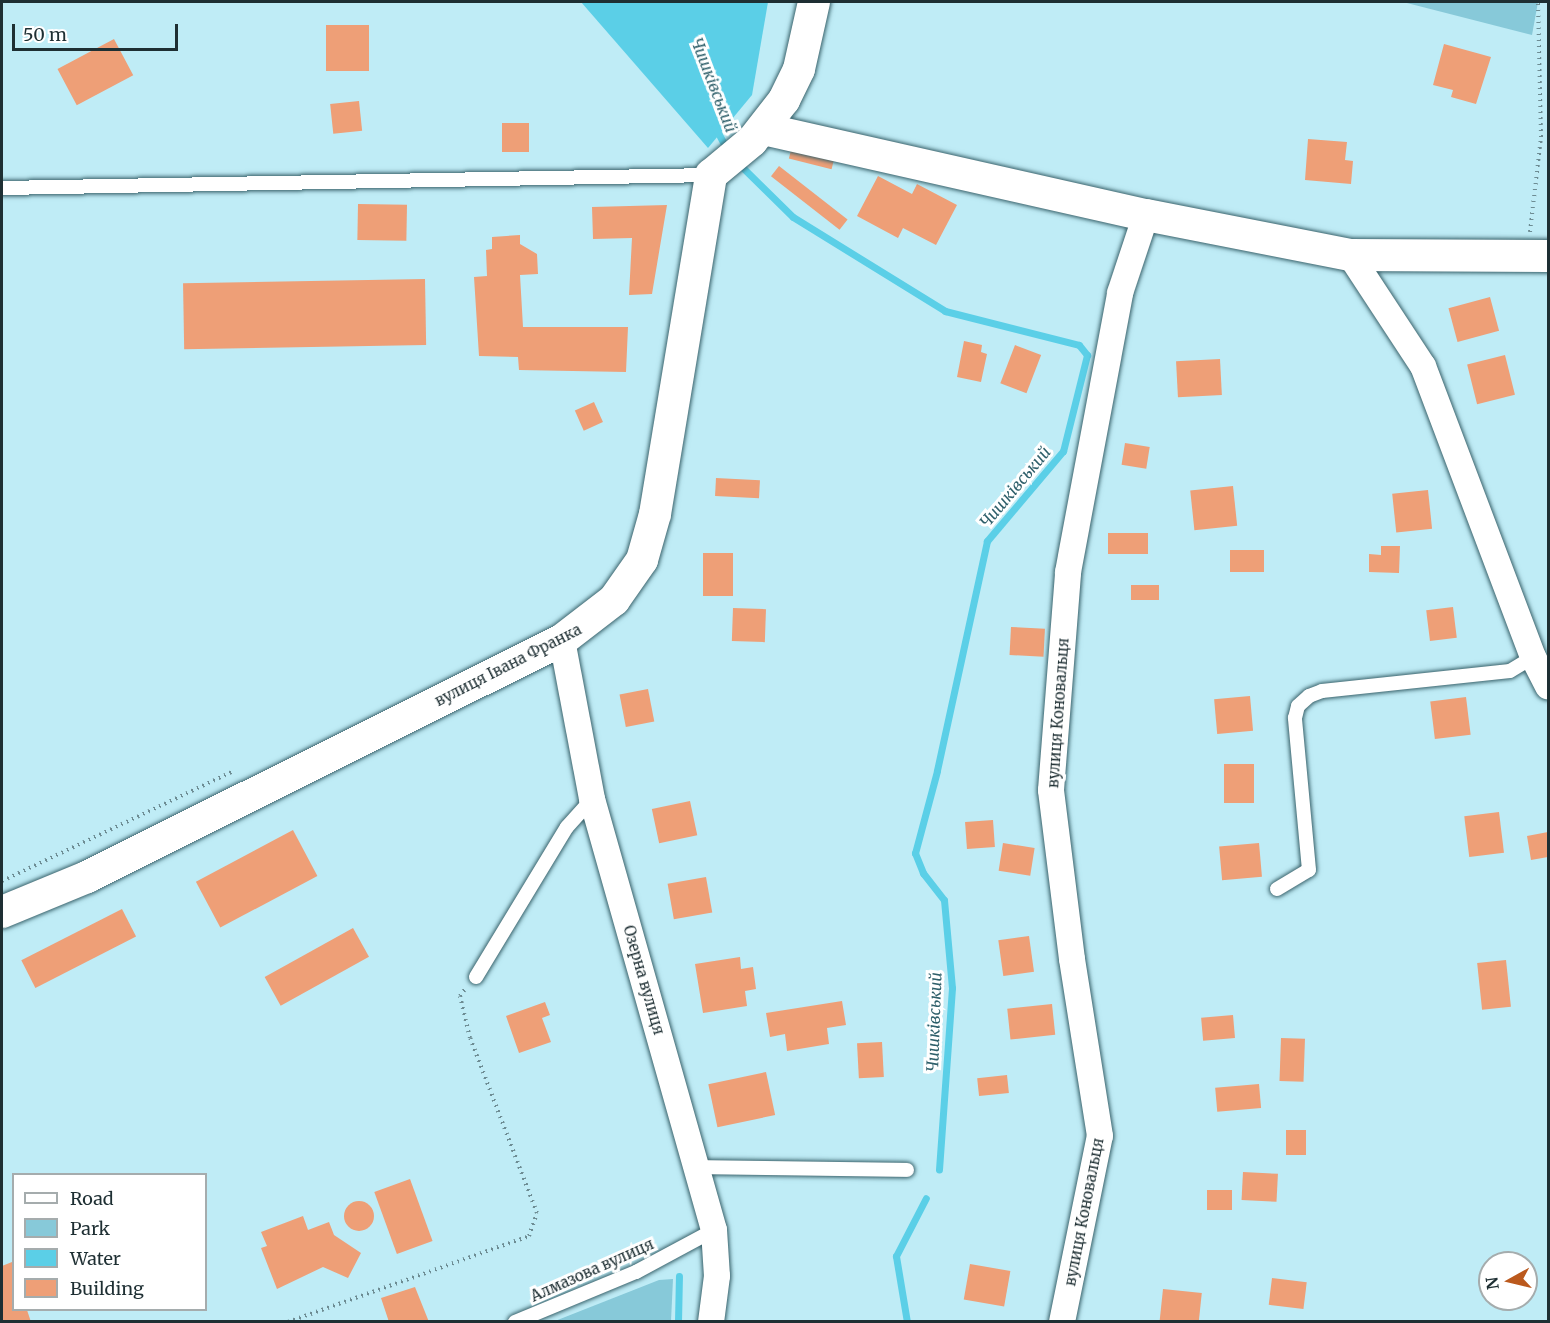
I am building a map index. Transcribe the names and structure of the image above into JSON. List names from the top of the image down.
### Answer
{
  "streets": {
    "street": ["вулиця Івана Франка", "вулиця Коновальця", "Озерна вулиця"],
    "lane": ["Алмазова вулиця"]
  },
  "crossings": [
    ["вулиця Івана Франка", "Озерна вулиця"],
    ["Озерна вулиця", "Алмазова вулиця"]
  ],
  "water": ["Чишківський"],
  "legend": [
    "Road",
    "Park",
    "Water",
    "Building"
  ],
  "scale_bar": "50 m",
  "north": "left"
}
